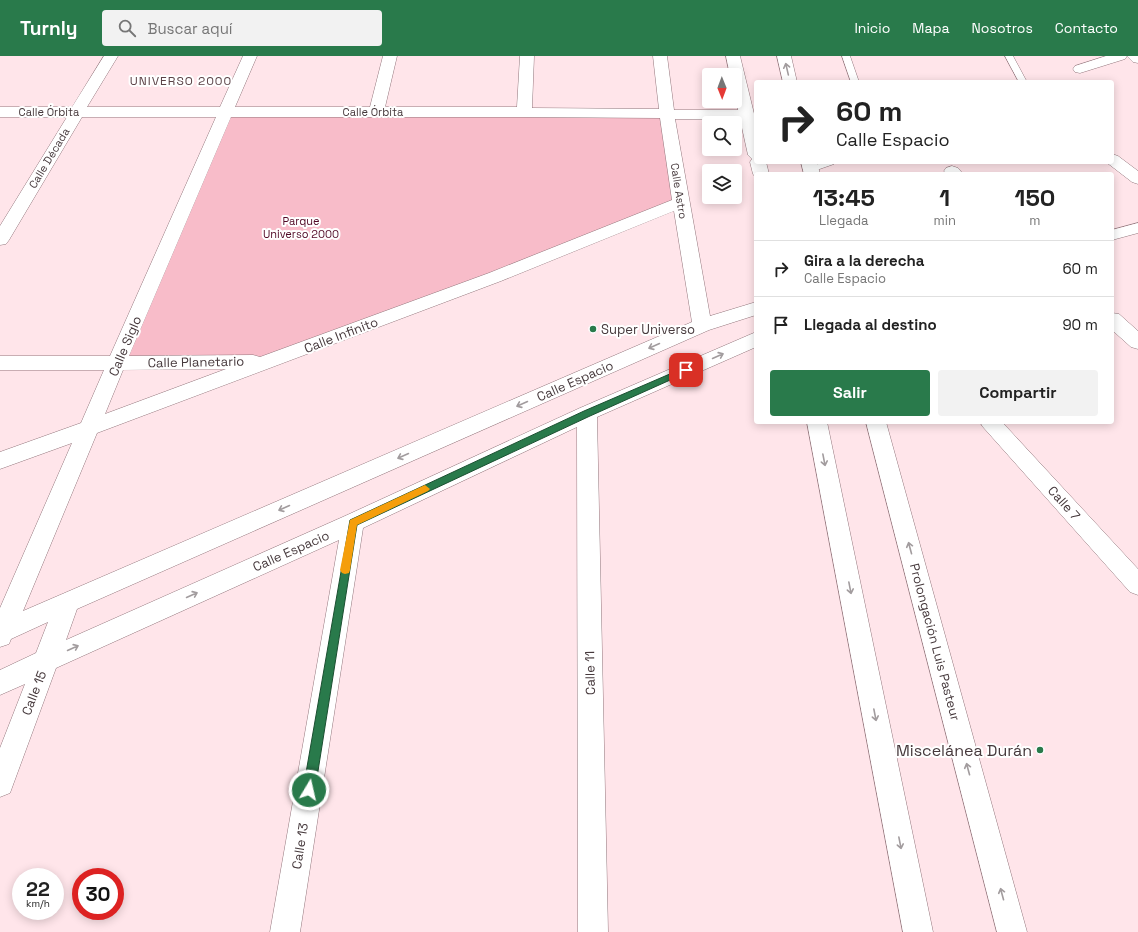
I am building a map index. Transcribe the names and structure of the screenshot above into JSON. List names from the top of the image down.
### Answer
{
  "streets": {
    "street": [
      "Calle Órbita",
      "Calle Década",
      "Calle Astro",
      "Calle Infinito",
      "Calle Siglo",
      "Calle Planetario",
      "Calle Espacio",
      "Calle 7",
      "Prolongación Luis Pasteur",
      "Calle 11",
      "Calle 15",
      "Calle 13"
    ]
  },
  "crossings": [
    ["Calle Órbita", "Calle Década"],
    ["Calle Órbita", "Calle Astro"],
    ["Calle Órbita", "Calle Siglo"],
    ["Calle Astro", "Calle Infinito"],
    ["Calle Astro", "Calle Espacio"],
    ["Calle Infinito", "Calle Siglo"],
    ["Calle Infinito", "Calle Planetario"],
    ["Calle Siglo", "Calle Planetario"],
    ["Calle Siglo", "Calle Espacio"],
    ["Calle Espacio", "Calle 11"],
    ["Calle Espacio", "Calle 15"],
    ["Calle Espacio", "Calle 13"]
  ],
  "districts": ["UNIVERSO 2000"],
  "parks": ["Parque Universo 2000"],
  "places": ["Super Universo", "Miscelánea Durán"],
  "north": "bottom",
  "page": {
    "header": "Turnly",
    "search": "Buscar aquí",
    "nav": [
      "Inicio",
      "Mapa",
      "Nosotros",
      "Contacto"
    ],
    "turn": ["60 m", "Calle Espacio"],
    "eta": [
      "13:45",
      "Llegada",
      "1",
      "min",
      "150",
      "m"
    ],
    "list": [
      {
        "name": "Gira a la derecha",
        "note": "Calle Espacio",
        "value": "60 m"
      },
      {
        "name": "Llegada al destino",
        "value": "90 m"
      }
    ],
    "buttons": ["Salir", "Compartir"],
    "speed": "22 km/h",
    "limit": "30"
  }
}
